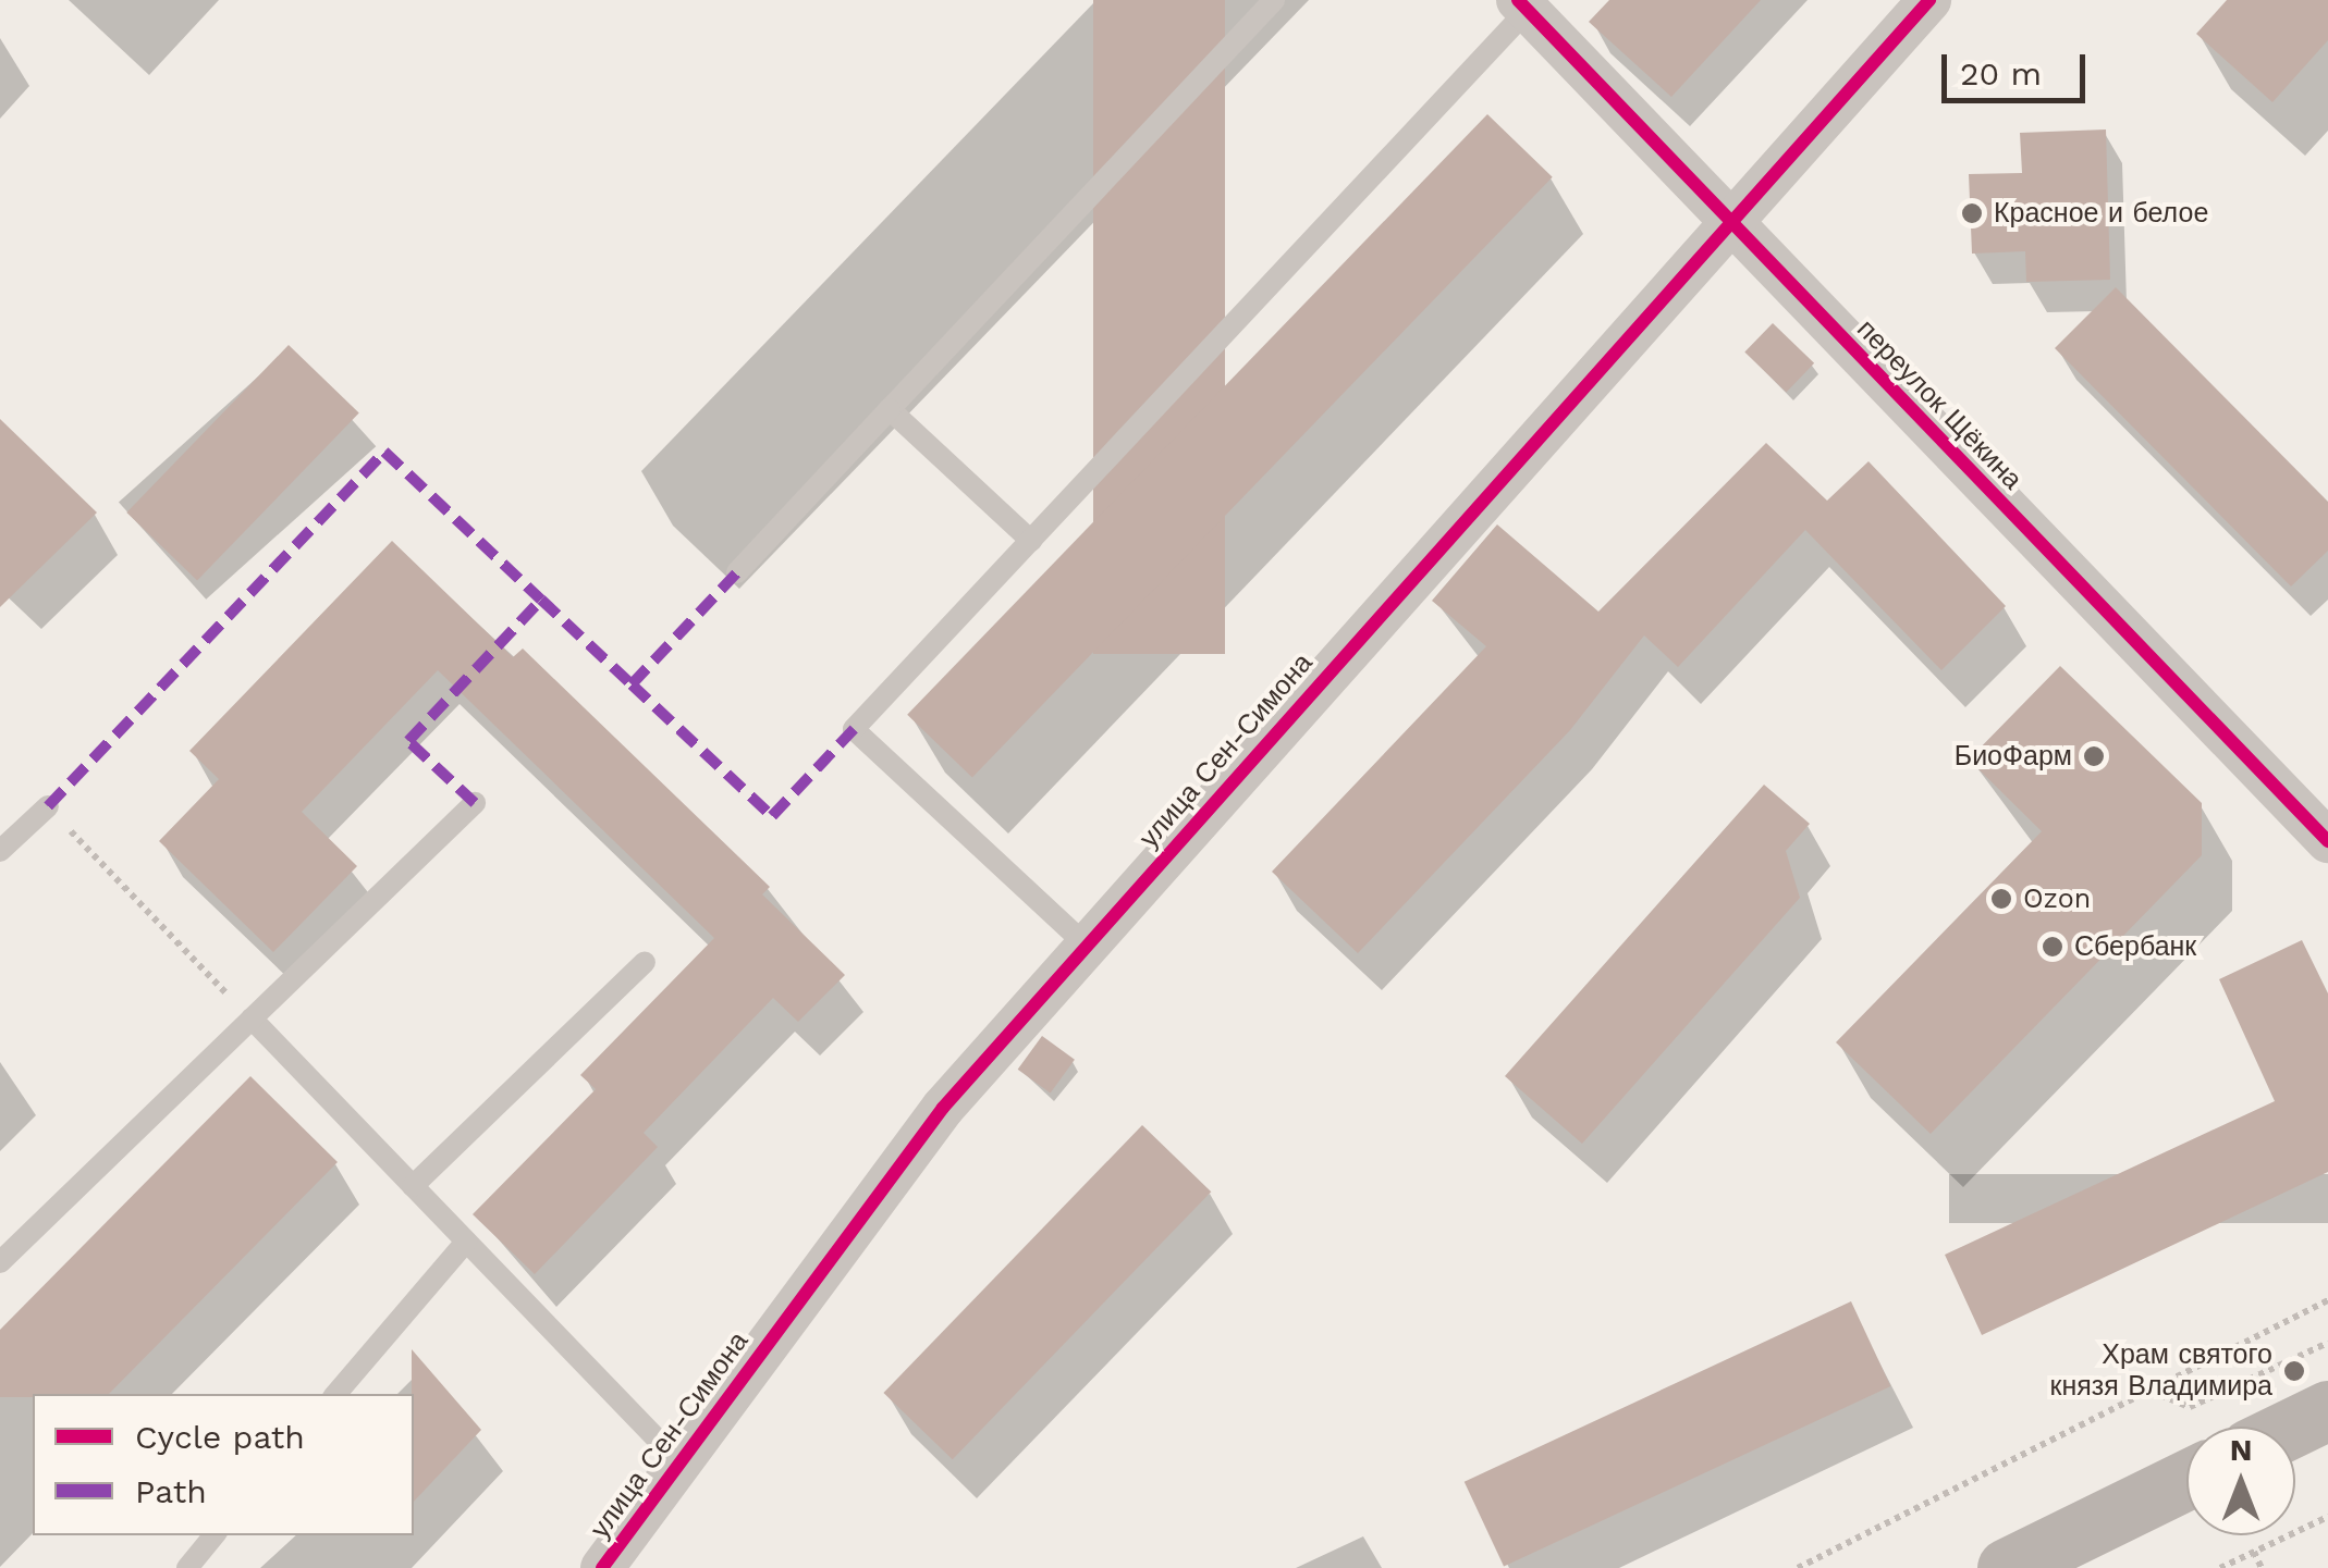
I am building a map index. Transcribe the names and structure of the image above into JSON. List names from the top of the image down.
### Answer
{
  "streets": {
    "street": ["переулок Щёкина", "улица Сен-Симона"]
  },
  "crossings": [
    ["переулок Щёкина", "улица Сен-Симона"]
  ],
  "places": [
    "Красное и белое",
    "БиоФарм",
    "Ozon",
    "Сбербанк",
    "Храм святого князя Владимира"
  ],
  "legend": ["Cycle path", "Path"],
  "scale_bar": "20 m",
  "north": "top"
}
